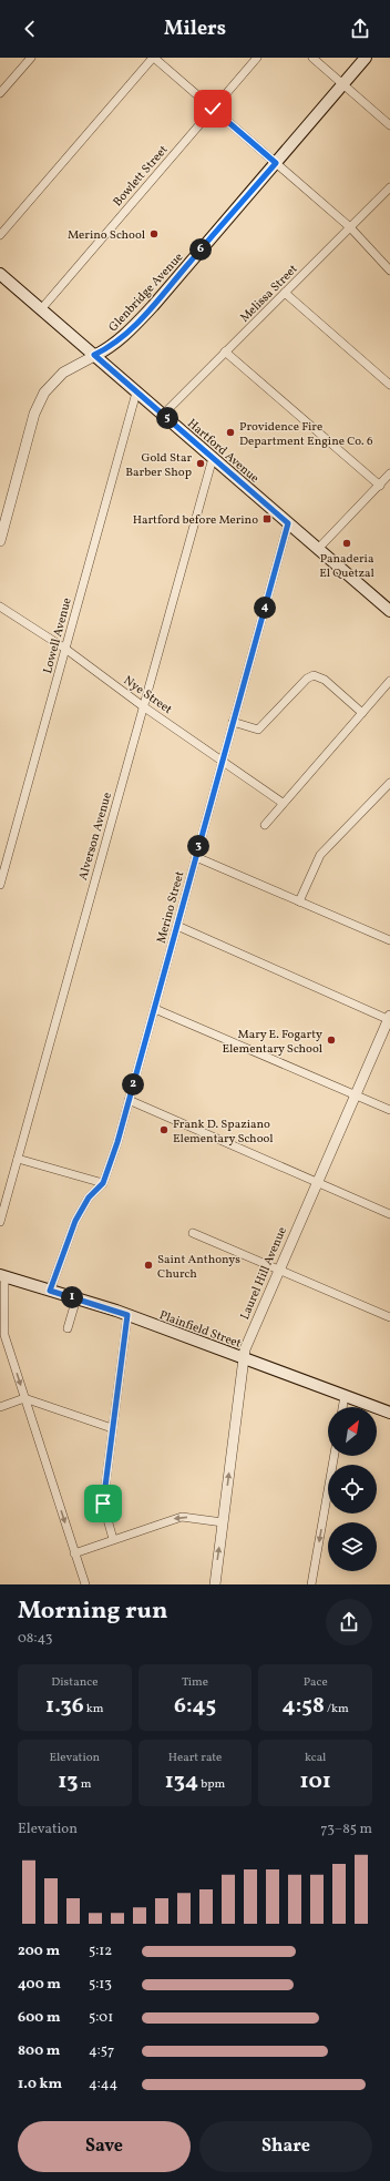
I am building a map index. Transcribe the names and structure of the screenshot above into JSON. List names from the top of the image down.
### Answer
{
  "streets": {
    "main road": ["Glenbridge Avenue", "Hartford Avenue", "Plainfield Street"],
    "street": [
      "Bowlett Street",
      "Melissa Street",
      "Lowell Avenue",
      "Nye Street",
      "Alverson Avenue",
      "Merino Street",
      "Laurel Hill Avenue"
    ]
  },
  "crossings": [
    ["Bowlett Street", "Hartford Avenue"],
    ["Glenbridge Avenue", "Hartford Avenue"],
    ["Melissa Street", "Hartford Avenue"],
    ["Hartford Avenue", "Lowell Avenue"],
    ["Hartford Avenue", "Alverson Avenue"],
    ["Hartford Avenue", "Merino Street"],
    ["Lowell Avenue", "Nye Street"],
    ["Nye Street", "Alverson Avenue"],
    ["Nye Street", "Merino Street"],
    ["Merino Street", "Plainfield Street"],
    ["Laurel Hill Avenue", "Plainfield Street"]
  ],
  "one_way": ["Laurel Hill Avenue"],
  "places": {
    "other": [
      "Merino School",
      "Providence Fire Department Engine Co. 6",
      "Gold Star Barber Shop",
      "Panaderia El Quetzal",
      "Mary E. Fogarty Elementary School",
      "Frank D. Spaziano Elementary School",
      "Saint Anthonys Church"
    ],
    "transit": ["Hartford before Merino"]
  },
  "north": "top right",
  "page": {
    "header": "Milers",
    "pins": [
      "6",
      "5",
      "4",
      "3",
      "2",
      "1"
    ],
    "heading": ["Morning run", "08:43"],
    "stats": [
      ["Distance", "1.36 km"],
      ["Time", "6:45"],
      ["Pace", "4:58 /km"],
      ["Elevation", "13 m"],
      ["Heart rate", "134 bpm"],
      ["kcal", "101"]
    ],
    "chart": ["Elevation", "73–85 m"],
    "list": [
      {
        "name": "200 m",
        "note": "5:12"
      },
      {
        "name": "400 m",
        "note": "5:13"
      },
      {
        "name": "600 m",
        "note": "5:01"
      },
      {
        "name": "800 m",
        "note": "4:57"
      },
      {
        "name": "1.0 km",
        "note": "4:44"
      }
    ],
    "buttons": ["Save", "Share"]
  }
}
